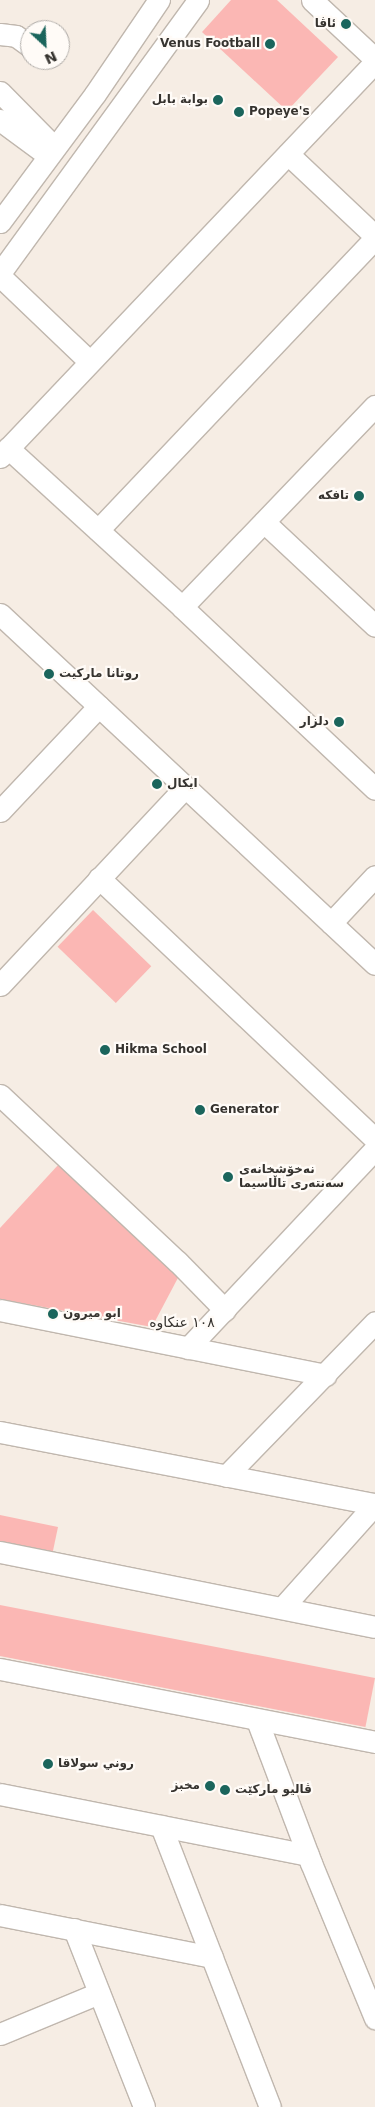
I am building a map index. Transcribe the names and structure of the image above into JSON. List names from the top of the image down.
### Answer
{
  "districts": ["١٠٨ عنکاوە"],
  "places": [
    "ئاڤا",
    "Venus Football",
    "بوابة بابل",
    "Popeye's",
    "تافكه",
    "روتانا ماركيت",
    "دلزار",
    "ايكال",
    "Hikma School",
    "Generator",
    "نەخۆشخانەی سەنتەری تاڵاسیما",
    "ابو ميرون",
    "روني سولاقا",
    "مخبز",
    "ڤالیو مارکێت"
  ],
  "north": "bottom right"
}
